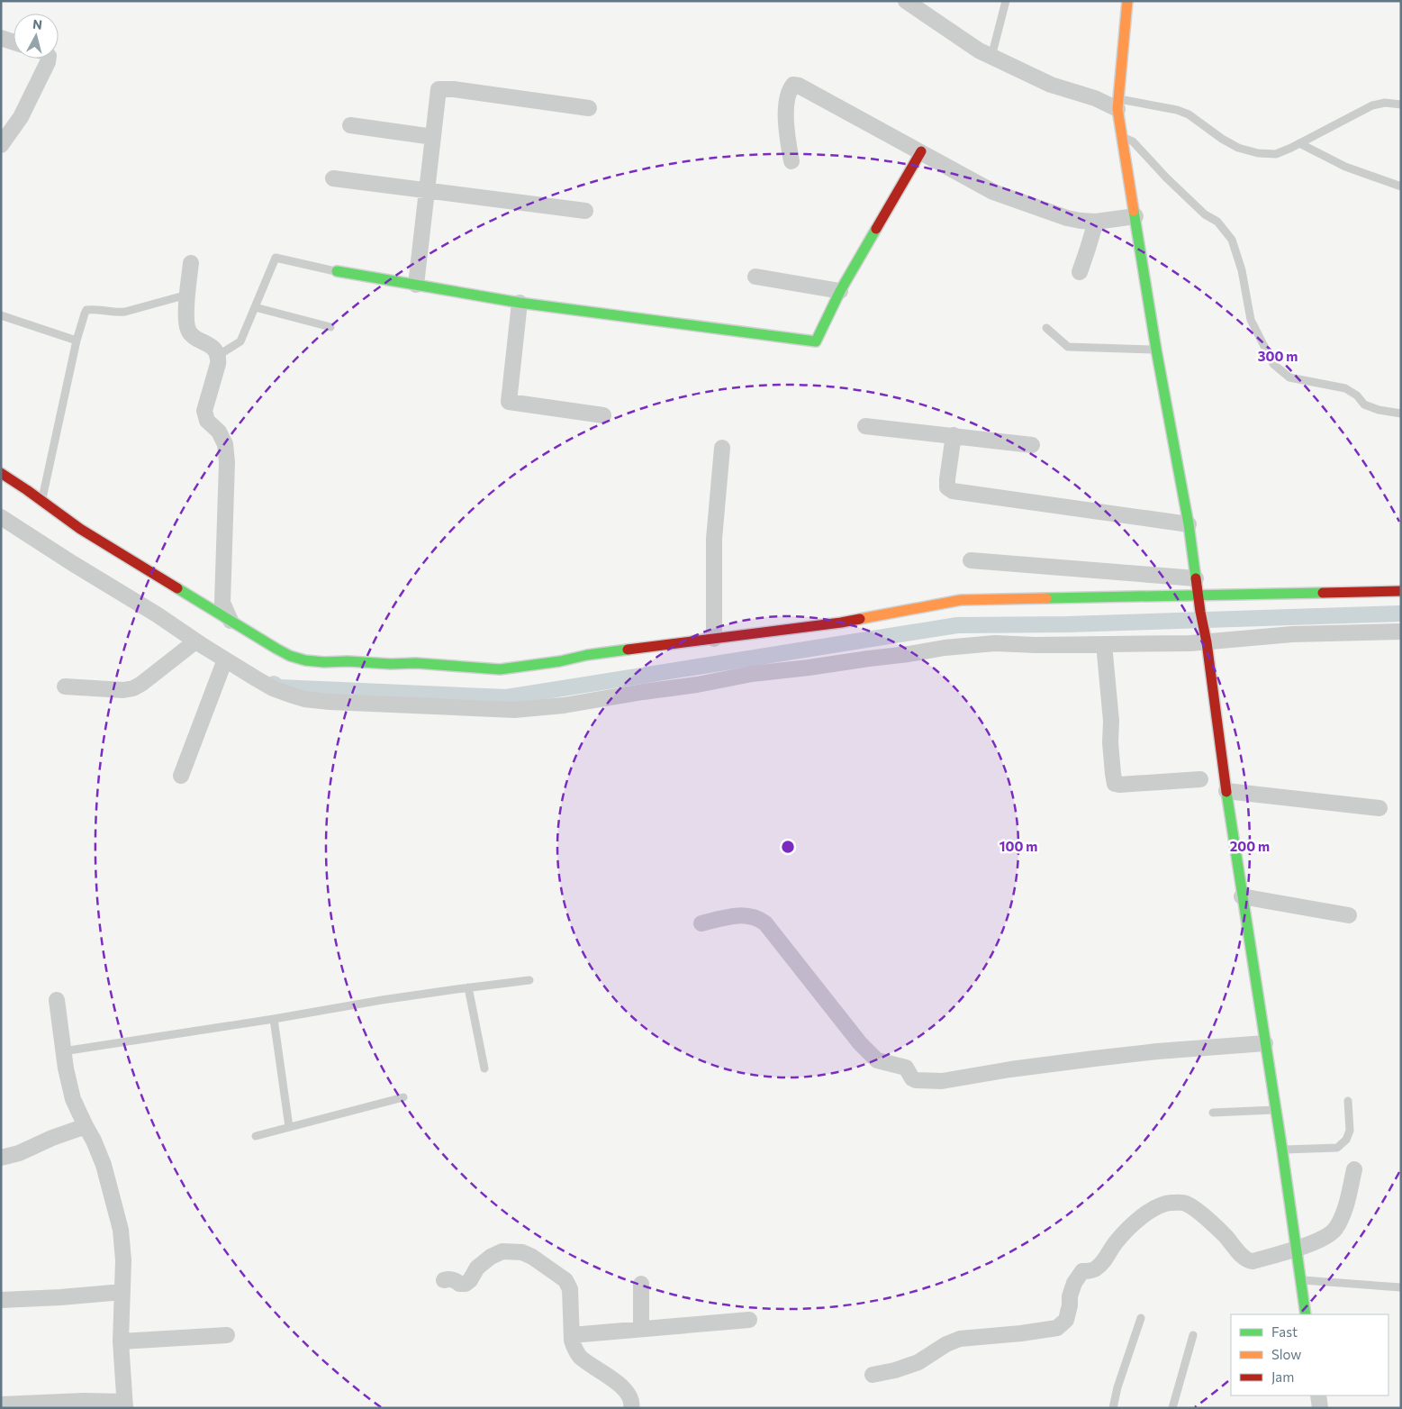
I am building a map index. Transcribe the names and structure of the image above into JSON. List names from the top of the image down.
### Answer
{
  "legend": ["Fast", "Slow", "Jam"],
  "north": "top",
  "rings": ["300 m", "100 m", "200 m"]
}
